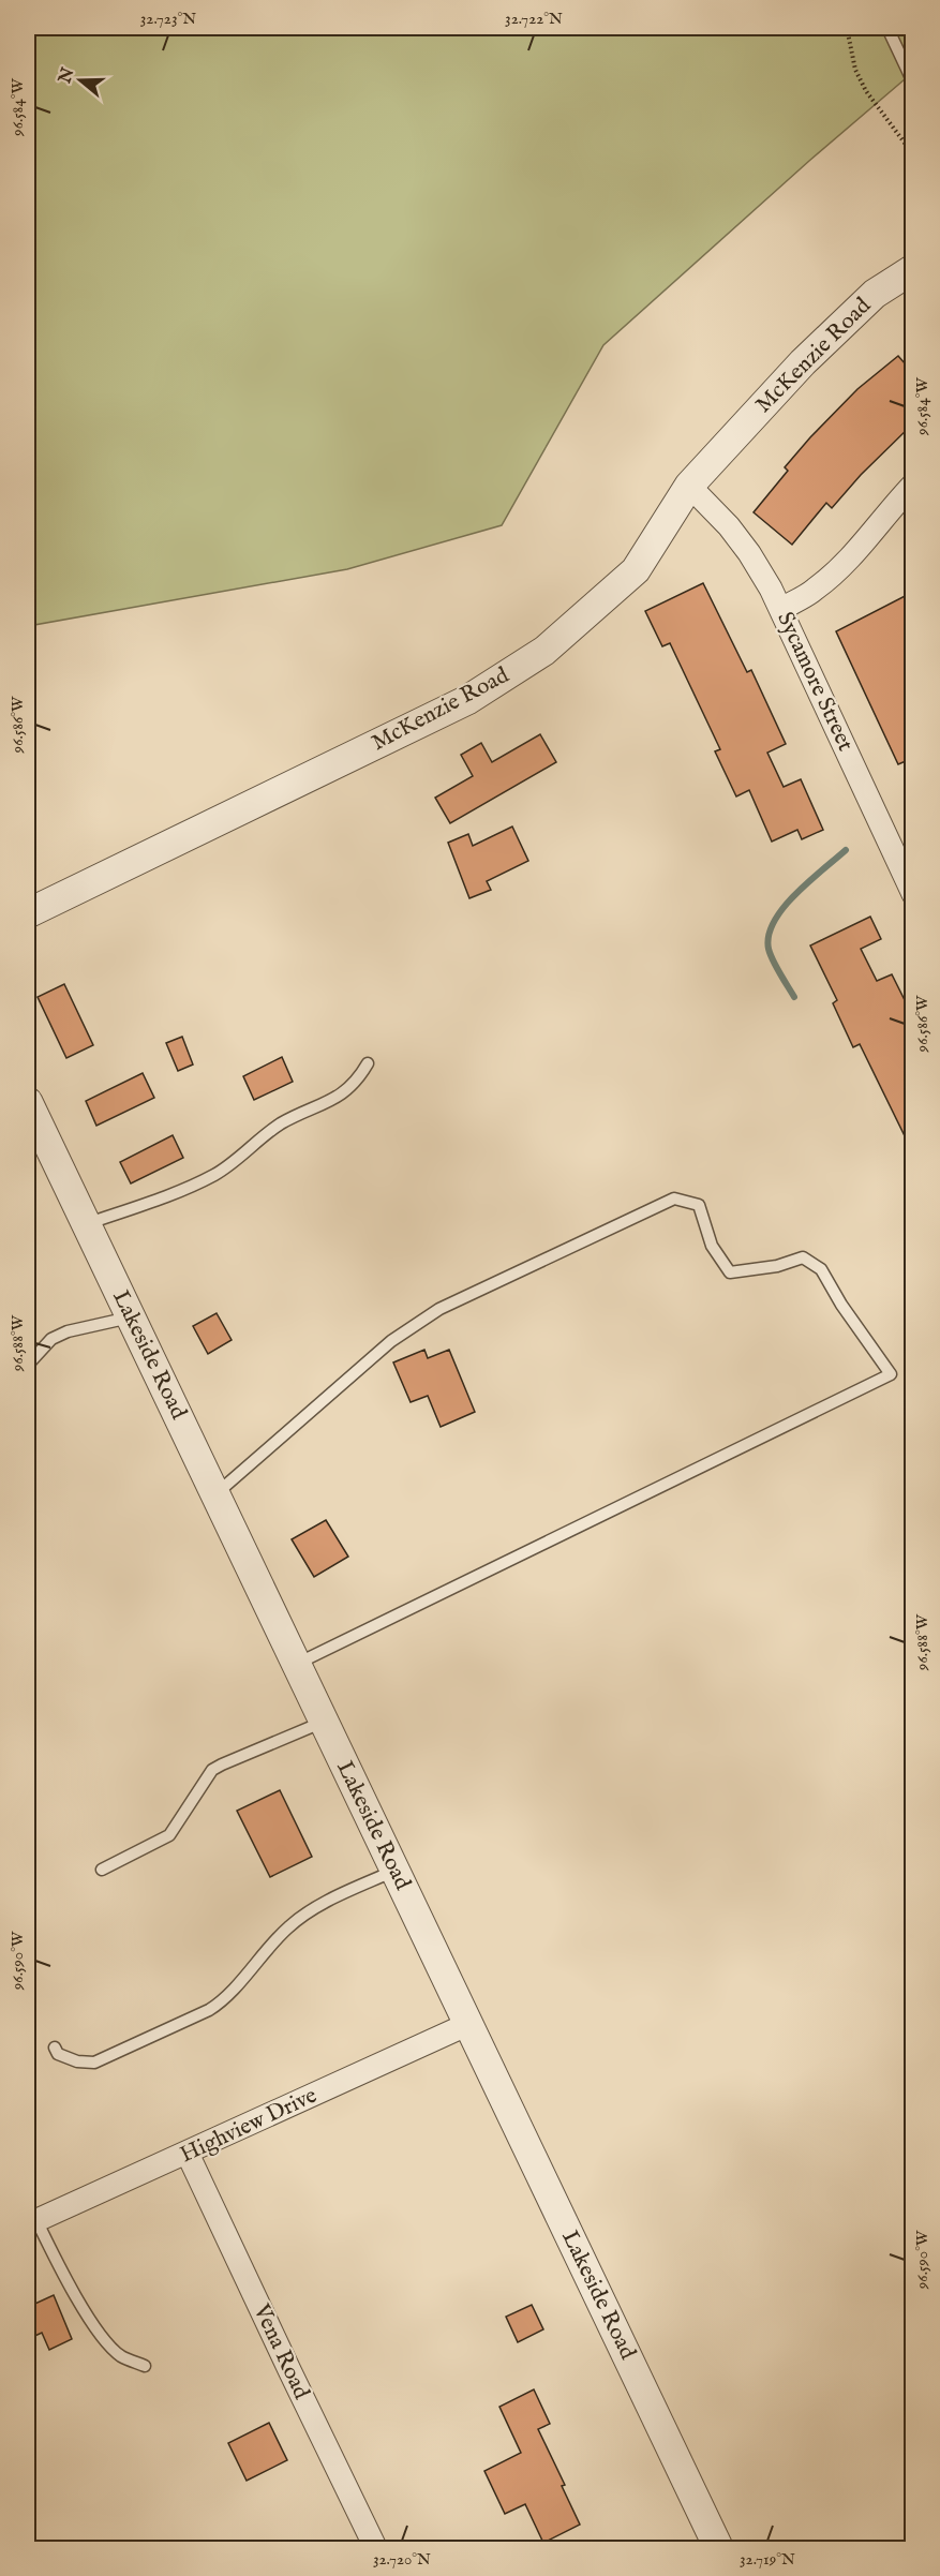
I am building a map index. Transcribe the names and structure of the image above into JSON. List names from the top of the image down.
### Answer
{
  "streets": {
    "street": [
      "McKenzie Road",
      "Sycamore Street",
      "Lakeside Road",
      "Highview Drive",
      "Vena Road"
    ]
  },
  "crossings": [
    ["McKenzie Road", "Sycamore Street"],
    ["Lakeside Road", "Highview Drive"],
    ["Highview Drive", "Vena Road"]
  ],
  "north": "left",
  "coordinates": [
    "32.723°N",
    "32.722°N",
    "96.584°W",
    "96.586°W",
    "96.588°W",
    "96.590°W",
    "32.720°N",
    "32.719°N"
  ]
}
